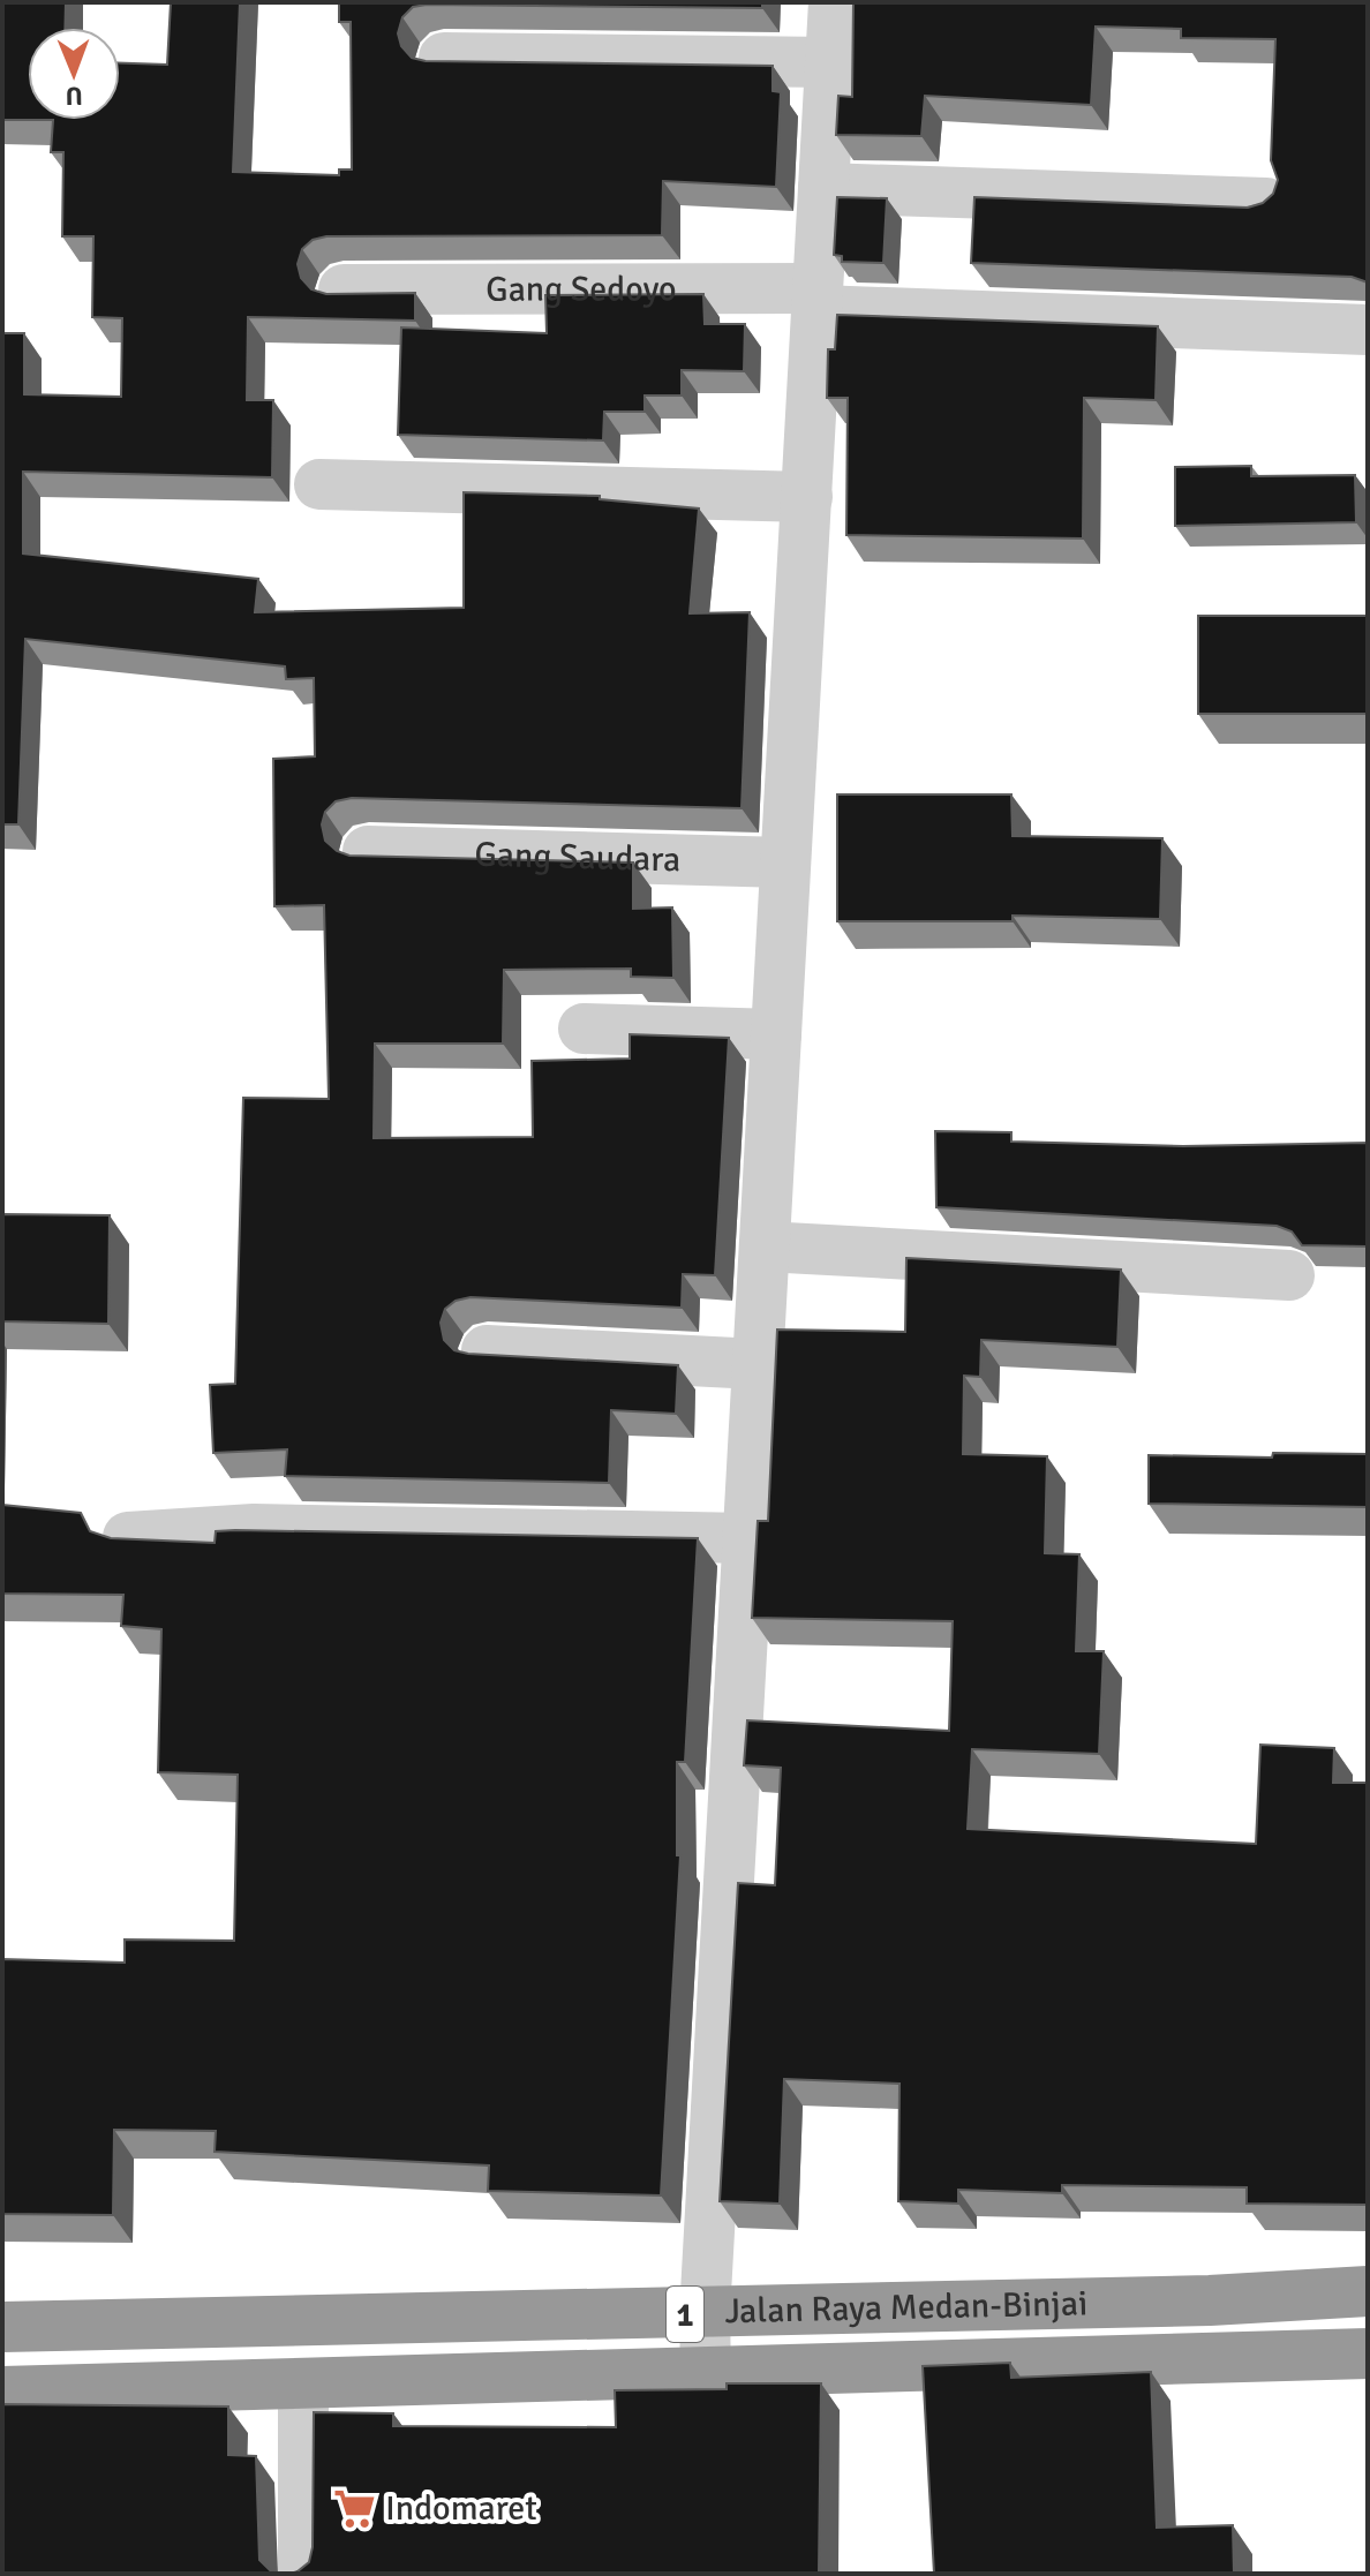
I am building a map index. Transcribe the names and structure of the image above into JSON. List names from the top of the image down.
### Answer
{
  "streets": {
    "highway": ["Jalan Raya Medan-Binjai", "1"],
    "street": ["Gang Sedoyo", "Gang Saudara"]
  },
  "places": {
    "supermarket": ["Indomaret"]
  },
  "north": "bottom"
}
